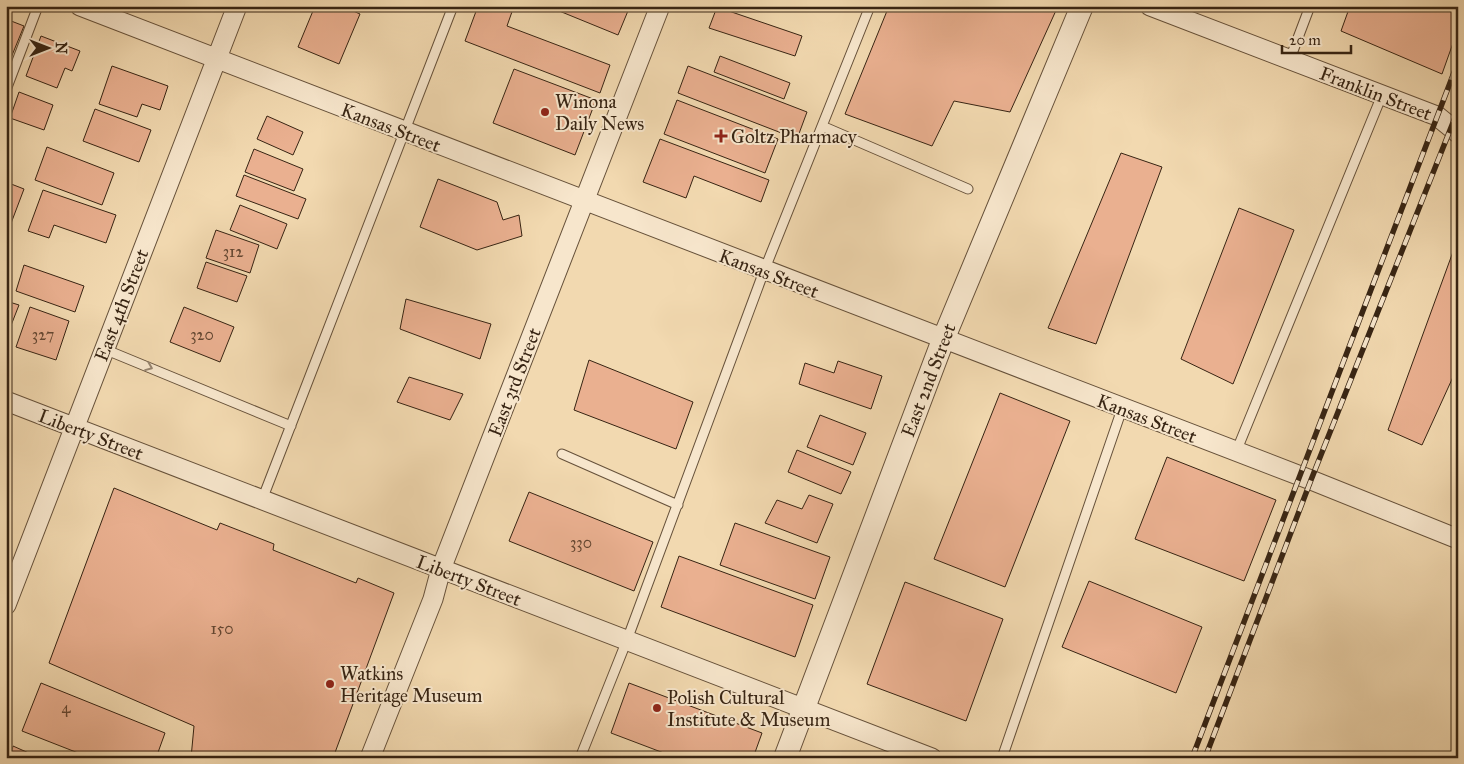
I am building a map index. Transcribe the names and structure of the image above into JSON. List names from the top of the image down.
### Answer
{
  "streets": {
    "street": [
      "Franklin Street",
      "Kansas Street",
      "East 4th Street",
      "East 2nd Street",
      "East 3rd Street",
      "Liberty Street"
    ]
  },
  "crossings": [
    ["Kansas Street", "East 4th Street"],
    ["Kansas Street", "East 2nd Street"],
    ["Kansas Street", "East 3rd Street"],
    ["East 4th Street", "Liberty Street"],
    ["East 2nd Street", "Liberty Street"],
    ["East 3rd Street", "Liberty Street"]
  ],
  "places": {
    "other": ["Winona Daily News", "Watkins Heritage Museum", "Polish Cultural Institute & Museum"],
    "health": ["Goltz Pharmacy"]
  },
  "house_numbers": [
    "312",
    "327",
    "320",
    "330",
    "150",
    "4"
  ],
  "scale_bar": "20 m",
  "north": "right"
}
